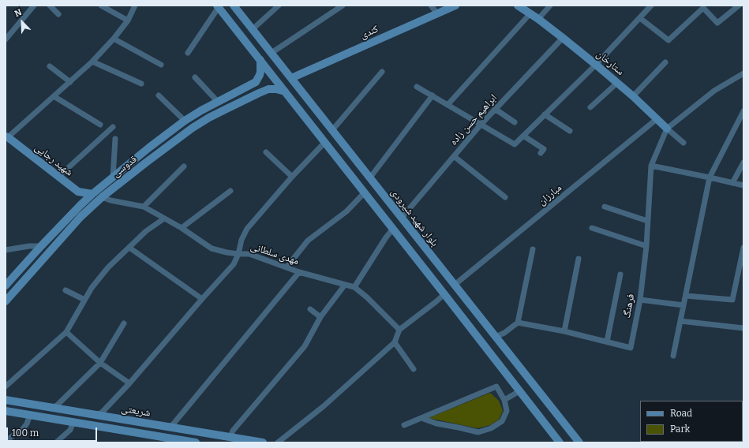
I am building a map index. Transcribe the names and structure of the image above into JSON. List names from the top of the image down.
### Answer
{
  "streets": {
    "main road": [
      "کندی",
      "ستارخان",
      "شهید رجایی",
      "قدوسی",
      "بلوار شهید شیرودی",
      "شریعتی"
    ],
    "street": [
      "ابراهیم حسن زاده",
      "مبارزان",
      "مهدی سلطانی",
      "فرهنگ"
    ]
  },
  "crossings": [
    ["کندی", "بلوار شهید شیرودی"],
    ["ستارخان", "ابراهیم حسن زاده"],
    ["ستارخان", "مبارزان"],
    ["ستارخان", "فرهنگ"],
    ["ابراهیم حسن زاده", "بلوار شهید شیرودی"],
    ["شهید رجایی", "قدوسی"],
    ["قدوسی", "مهدی سلطانی"],
    ["مبارزان", "بلوار شهید شیرودی"]
  ],
  "legend": ["Road", "Park"],
  "scale_bar": "100 m",
  "north": "top left"
}
